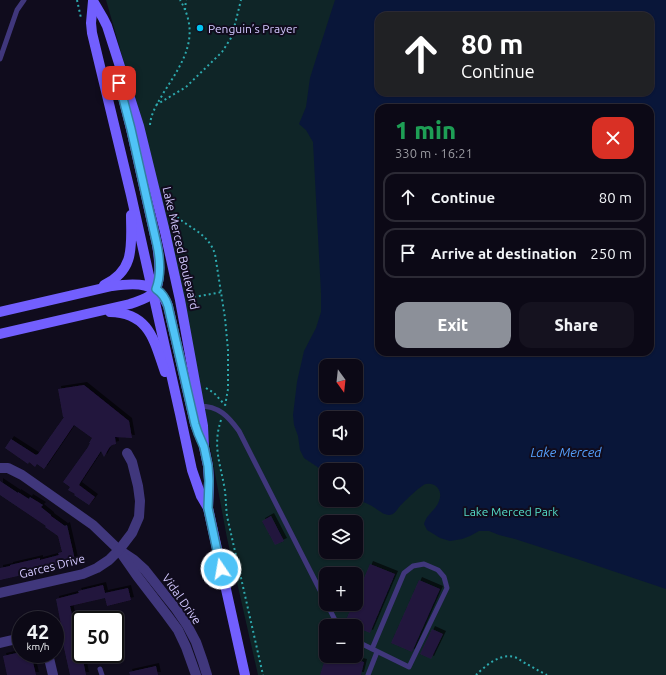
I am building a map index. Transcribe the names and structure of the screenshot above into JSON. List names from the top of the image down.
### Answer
{
  "streets": {
    "main road": ["Lake Merced Boulevard"],
    "street": ["Garces Drive", "Vidal Drive"]
  },
  "crossings": [
    ["Garces Drive", "Vidal Drive"]
  ],
  "water": ["Lake Merced"],
  "parks": ["Lake Merced Park"],
  "places": ["Penguin’s Prayer"],
  "north": "bottom",
  "page": {
    "turn": ["80 m", "Continue"],
    "heading": ["1 min", "330 m · 16:21"],
    "list": [
      {
        "name": "Continue",
        "value": "80 m"
      },
      {
        "name": "Arrive at destination",
        "value": "250 m"
      }
    ],
    "buttons": ["Exit", "Share"],
    "map_buttons": ["+", "−"],
    "speed": "42 km/h",
    "limit": "50"
  }
}
